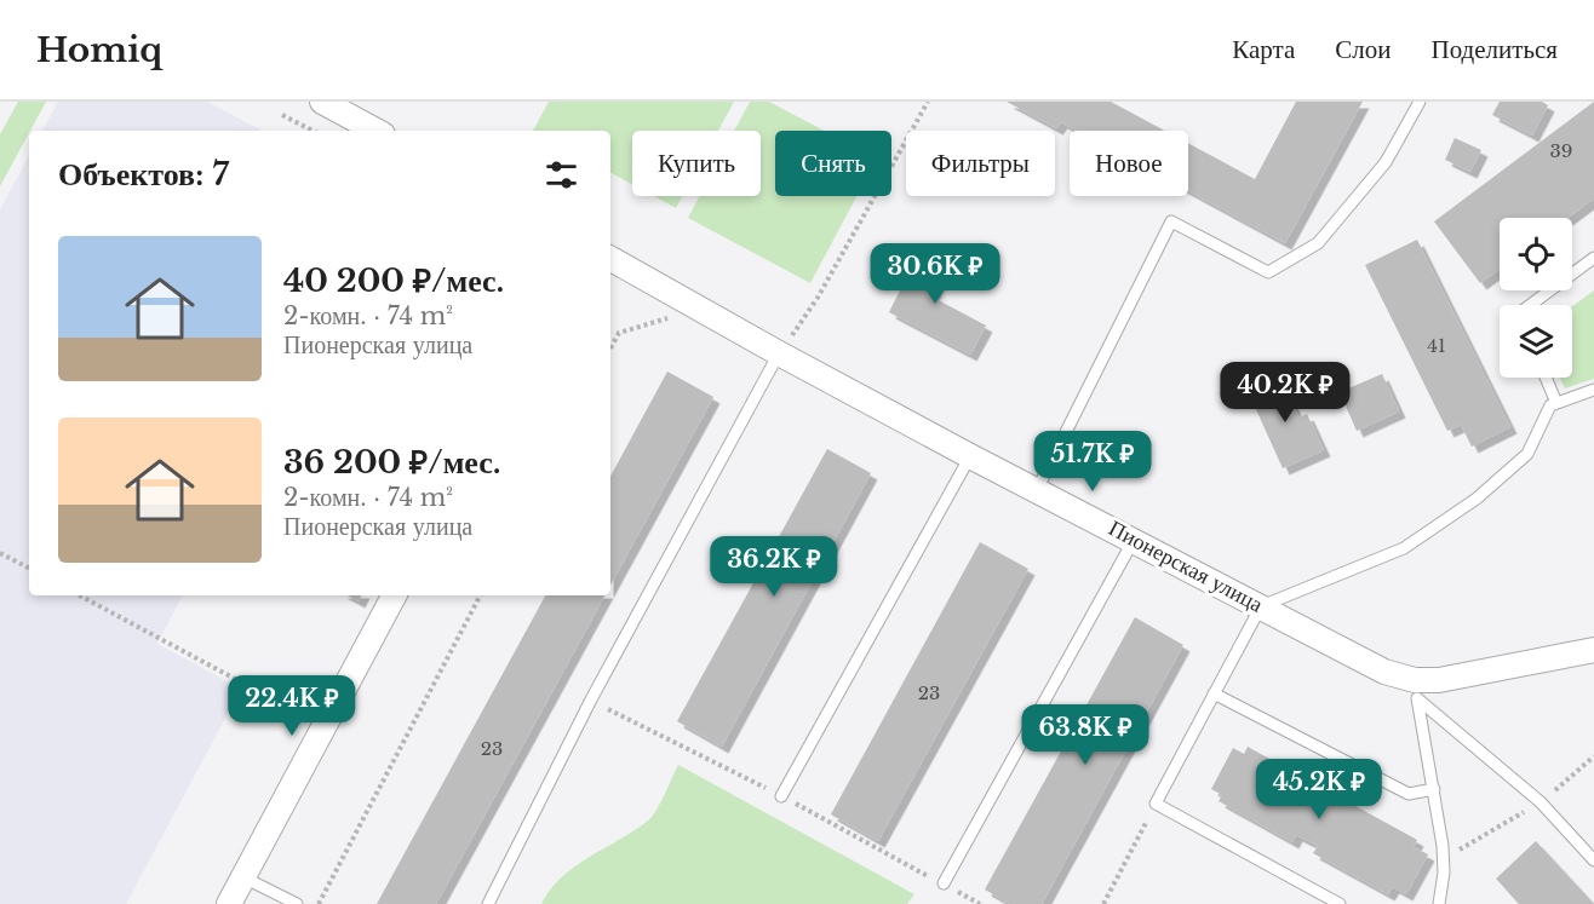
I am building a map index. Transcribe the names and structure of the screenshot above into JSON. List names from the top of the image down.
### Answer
{
  "streets": {
    "street": ["Пионерская улица"]
  },
  "house_numbers": [
    "39",
    "41",
    "23",
    "23"
  ],
  "page": {
    "header": "Homiq",
    "nav": ["Карта", "Слои", "Поделиться"],
    "chip": [
      "Купить",
      "Снять",
      "Фильтры",
      "Новое"
    ],
    "heading": "Объектов: 7",
    "list": [
      {
        "name": "40 200 ₽/мес.",
        "note": "2-комн. · 74 m² · Пионерская улица"
      },
      {
        "name": "36 200 ₽/мес.",
        "note": "2-комн. · 74 m² · Пионерская улица"
      }
    ],
    "price": [
      "30.6K ₽",
      "40.2K ₽",
      "51.7K ₽",
      "36.2K ₽",
      "22.4K ₽",
      "63.8K ₽",
      "45.2K ₽"
    ]
  }
}
